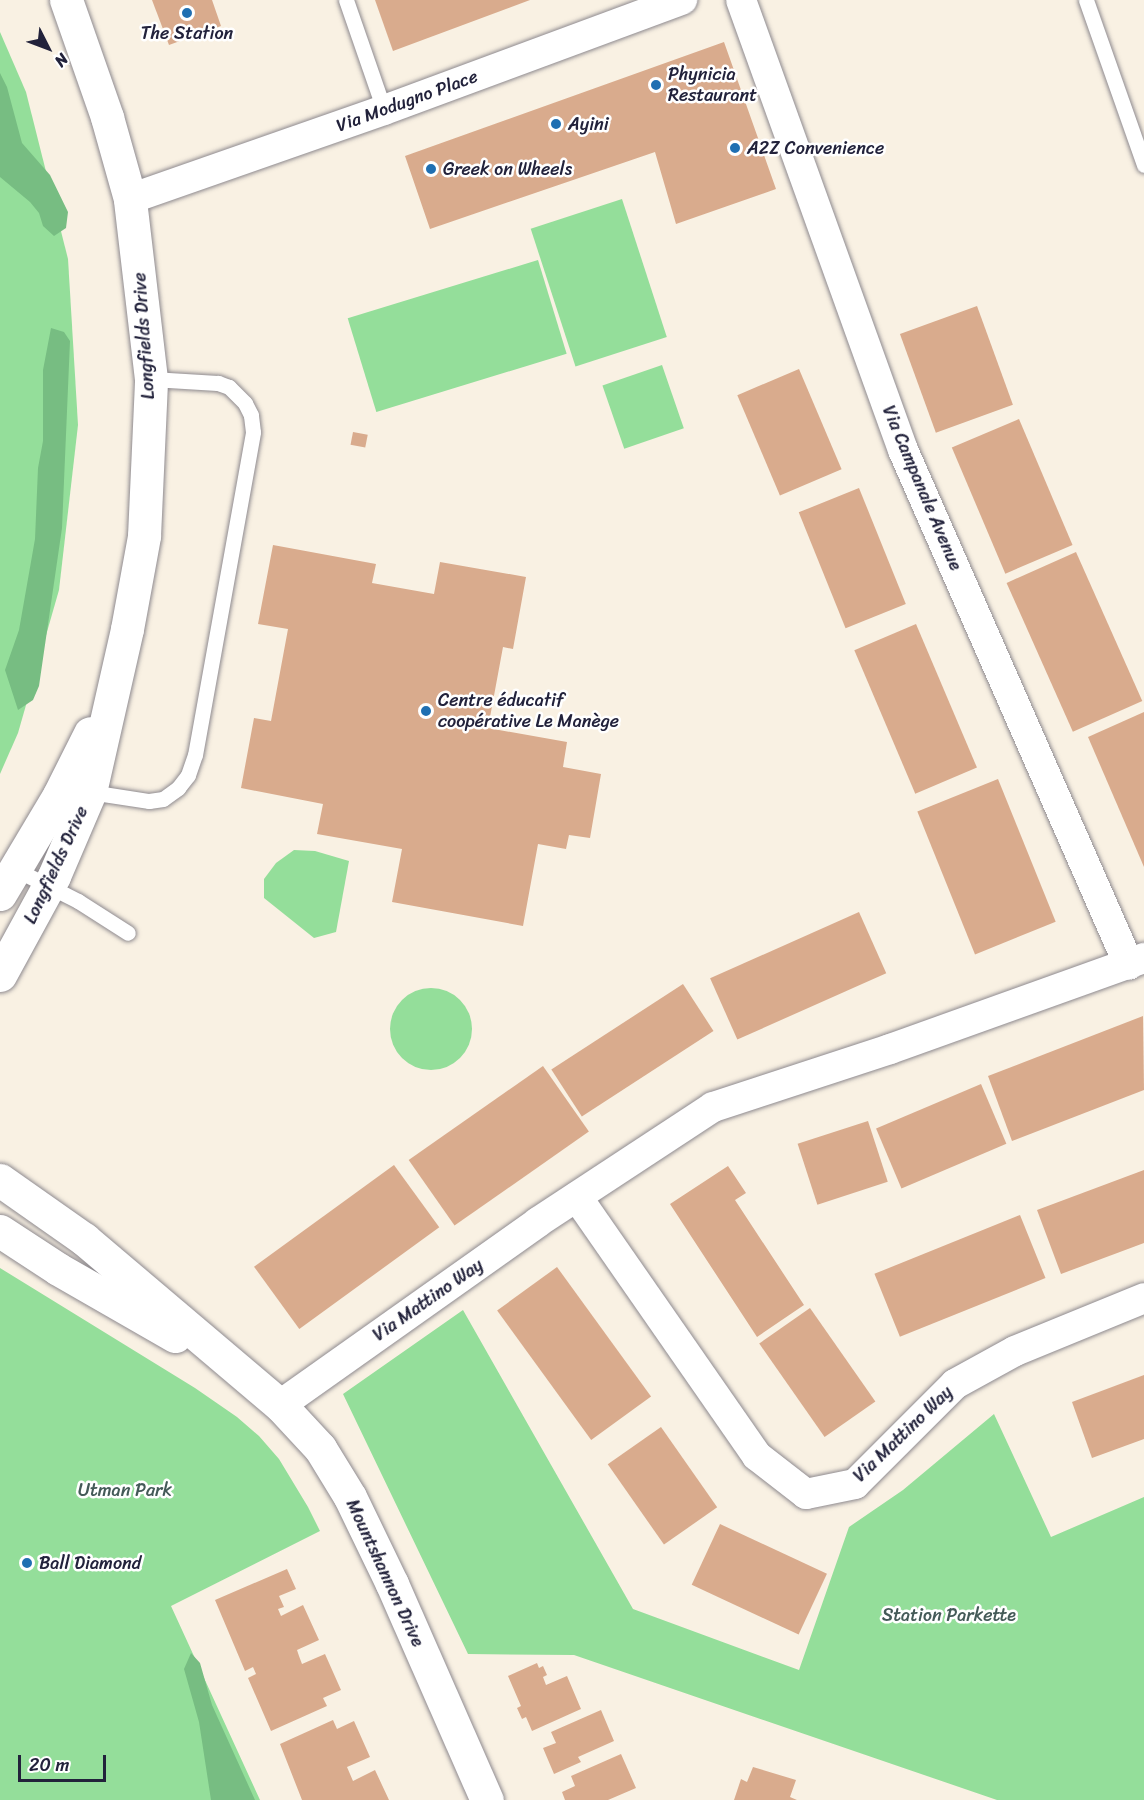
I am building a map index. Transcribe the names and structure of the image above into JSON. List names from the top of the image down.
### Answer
{
  "streets": {
    "street": [
      "Via Modugno Place",
      "Longfields Drive",
      "Via Campanale Avenue",
      "Via Mattino Way",
      "Mountshannon Drive"
    ]
  },
  "crossings": [
    ["Via Modugno Place", "Longfields Drive"],
    ["Via Campanale Avenue", "Via Mattino Way"],
    ["Via Mattino Way", "Mountshannon Drive"]
  ],
  "parks": ["Utman Park", "Station Parkette"],
  "places": [
    "The Station",
    "Phynicia Restaurant",
    "Ayini",
    "A2Z Convenience",
    "Greek on Wheels",
    "Centre éducatif coopérative Le Manège",
    "Ball Diamond"
  ],
  "scale_bar": "20 m",
  "north": "bottom right"
}
